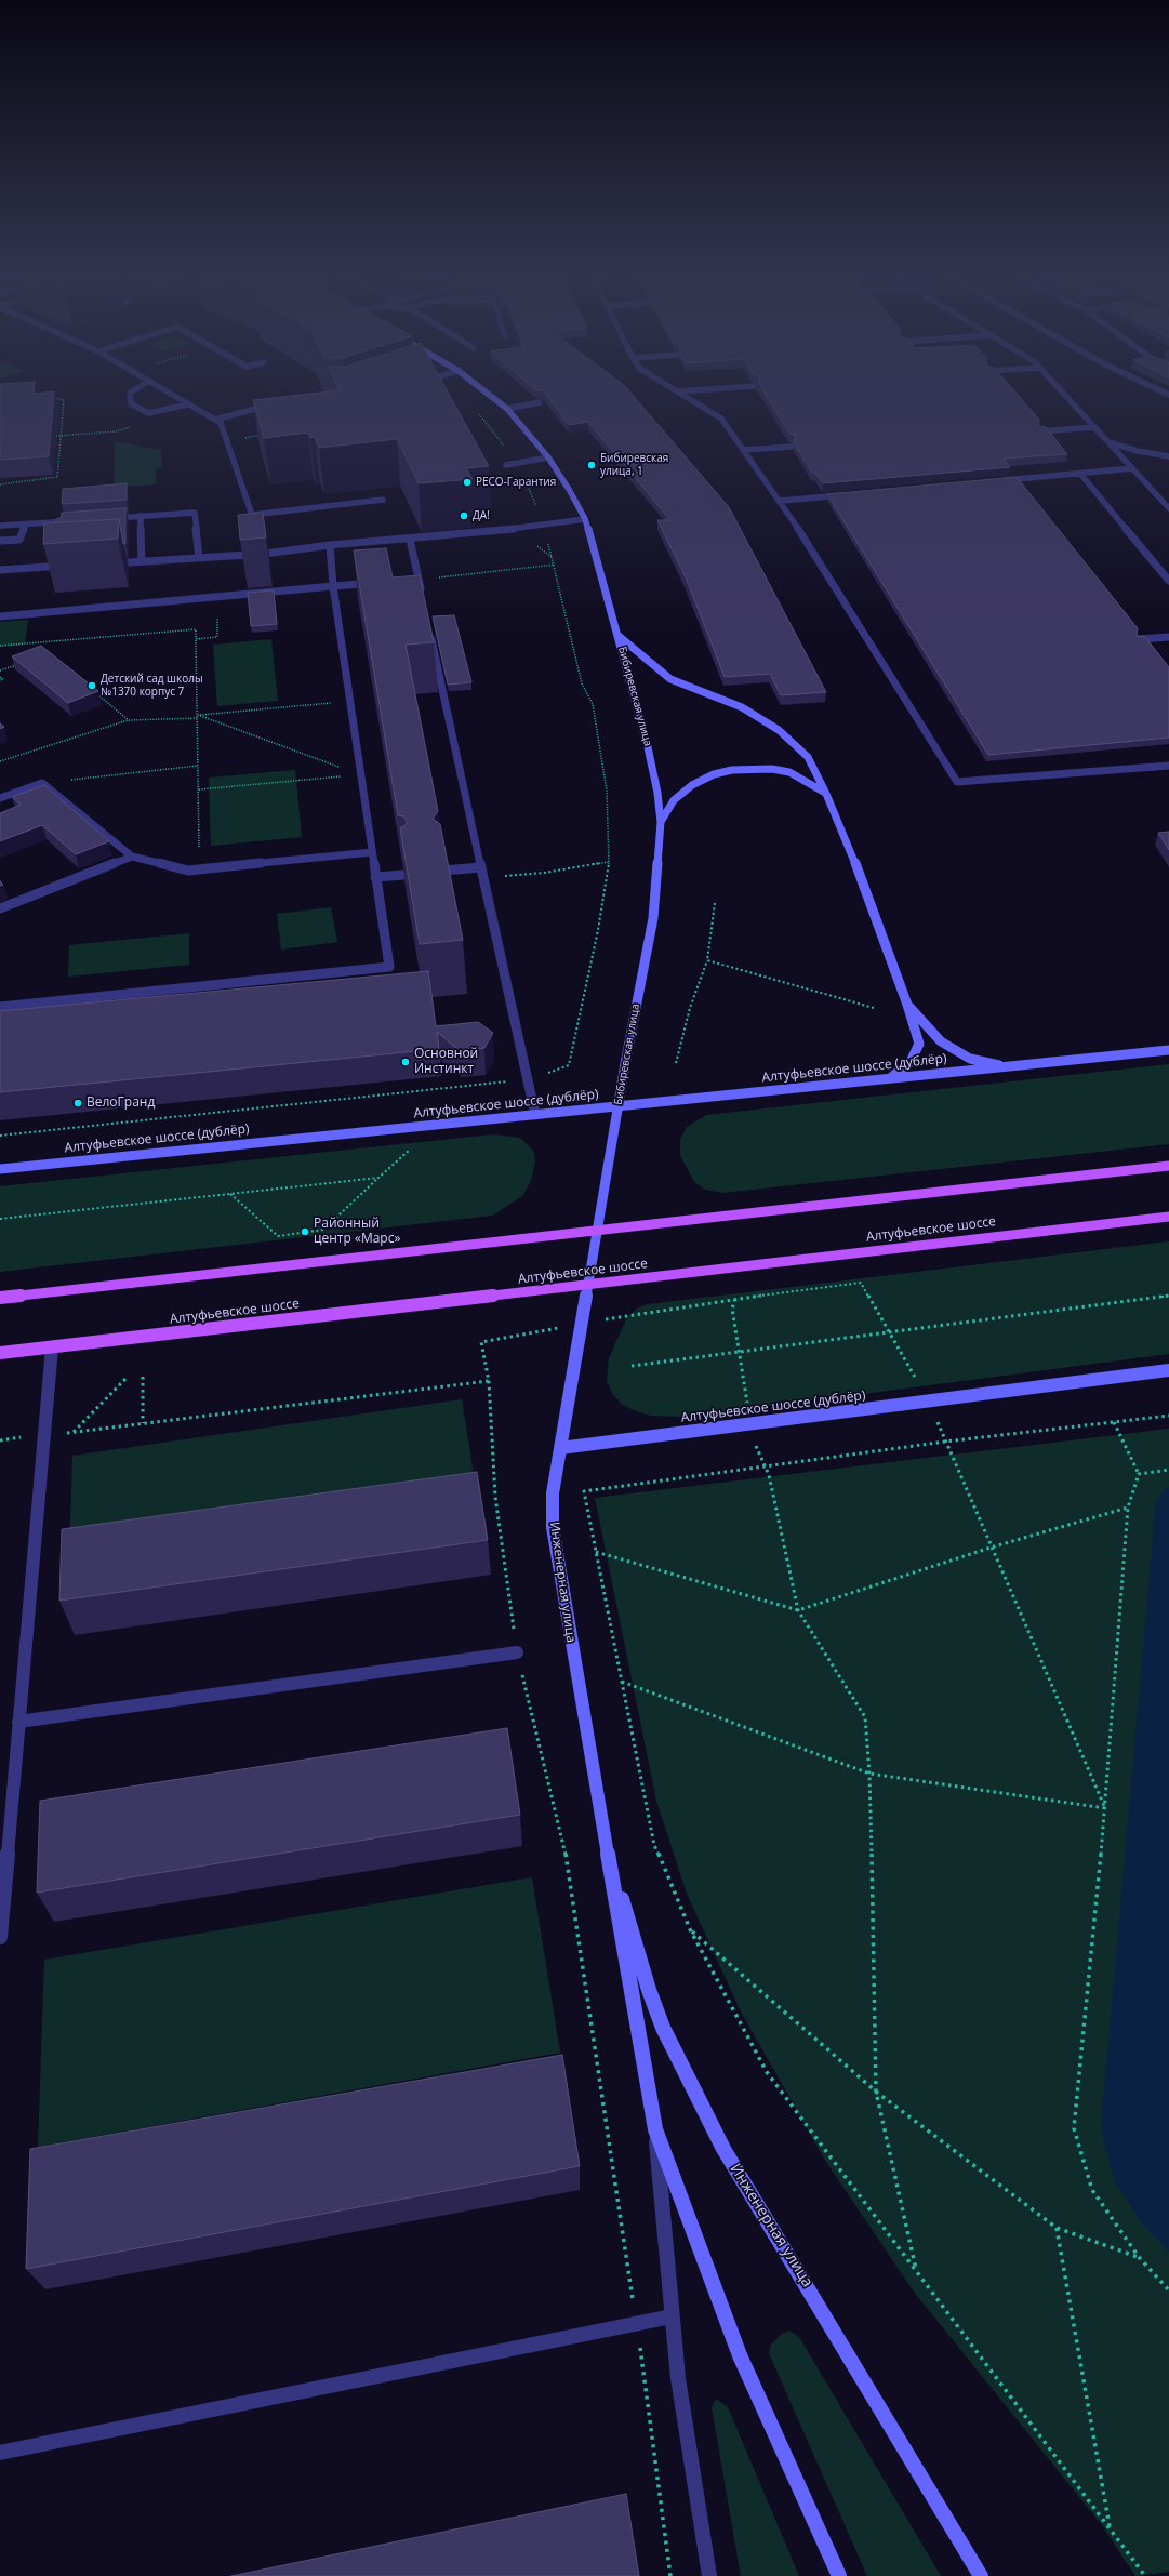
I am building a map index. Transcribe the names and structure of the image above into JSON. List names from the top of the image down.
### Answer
{
  "streets": {
    "main road": [
      "Бибиревская улица",
      "Алтуфьевское шоссе (дублёр)",
      "Алтуфьевское шоссе",
      "Инженерная улица"
    ]
  },
  "crossings": [
    ["Бибиревская улица", "Алтуфьевское шоссе (дублёр)"],
    ["Бибиревская улица", "Алтуфьевское шоссе"],
    ["Бибиревская улица", "Инженерная улица"],
    ["Алтуфьевское шоссе (дублёр)", "Инженерная улица"],
    ["Алтуфьевское шоссе", "Инженерная улица"]
  ],
  "places": [
    "Бибиревская улица, 1",
    "РЕСО-Гарантия",
    "ДА!",
    "Детский сад школы №1370 корпус 7",
    "Основной Инстинкт",
    "ВелоГранд",
    "Районный центр «Марс»"
  ]
}
